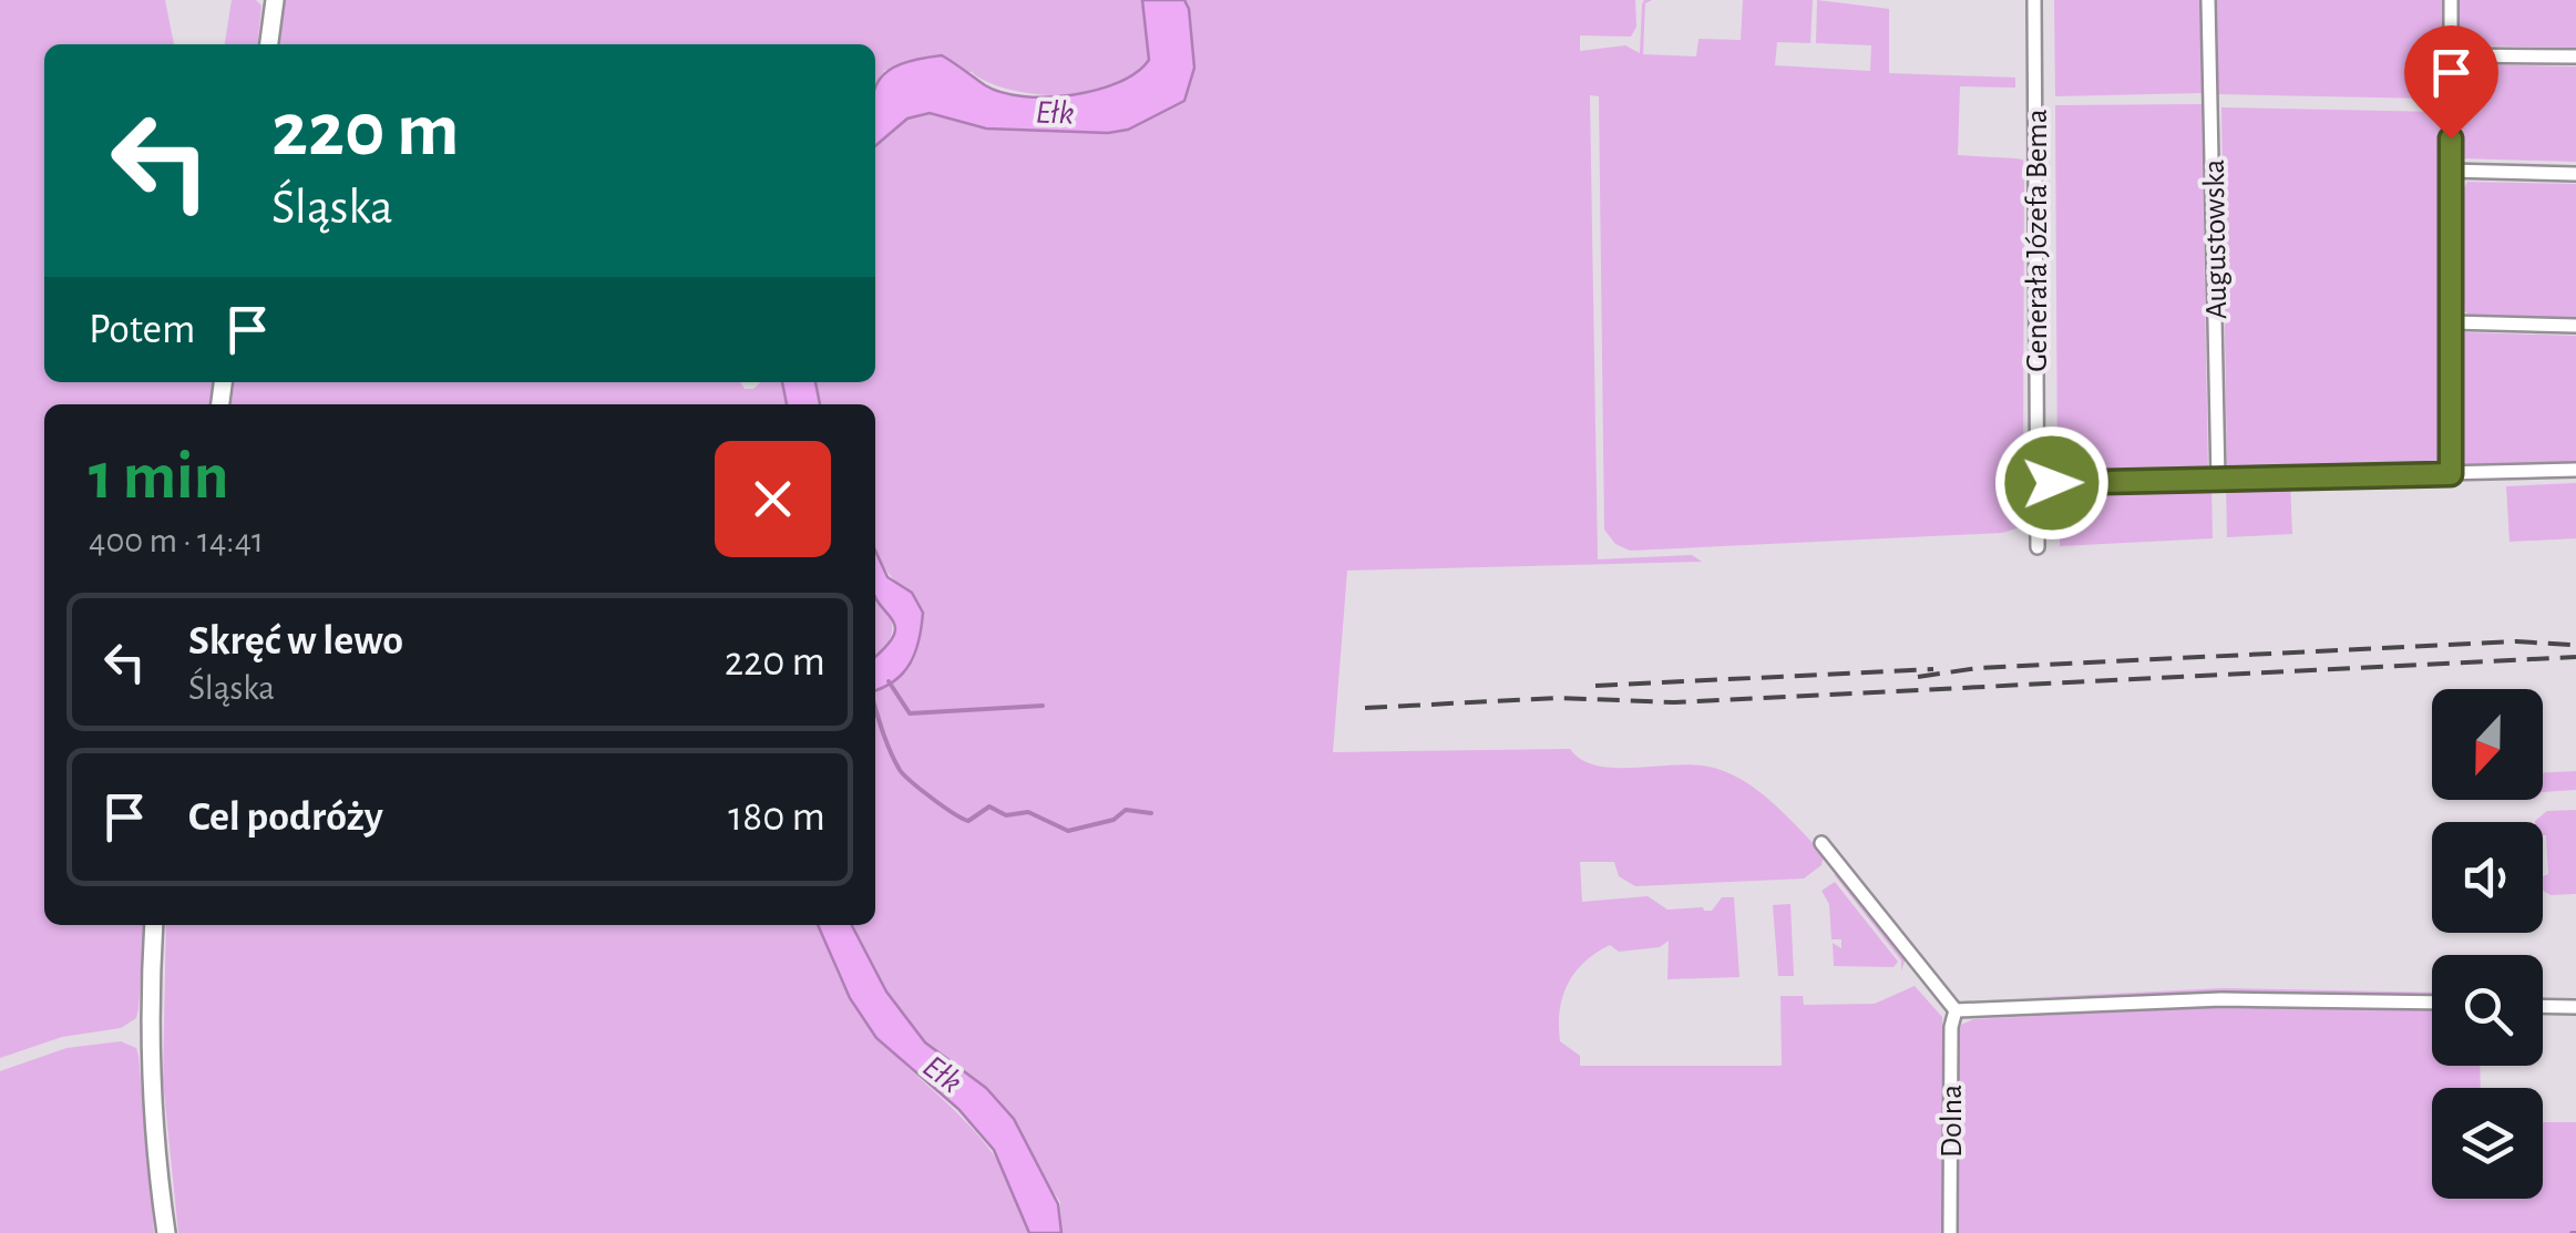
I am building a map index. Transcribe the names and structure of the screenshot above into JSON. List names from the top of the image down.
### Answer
{
  "streets": {
    "street": ["Augustowska", "Generała Józefa Bema", "Dolna"]
  },
  "water": ["Ełk"],
  "north": "bottom",
  "page": {
    "turn": ["220 m", "Śląska"],
    "then": "Potem",
    "heading": ["1 min", "400 m · 14:41"],
    "list": [
      {
        "name": "Skręć w lewo",
        "note": "Śląska",
        "value": "220 m"
      },
      {
        "name": "Cel podróży",
        "value": "180 m"
      }
    ]
  }
}
